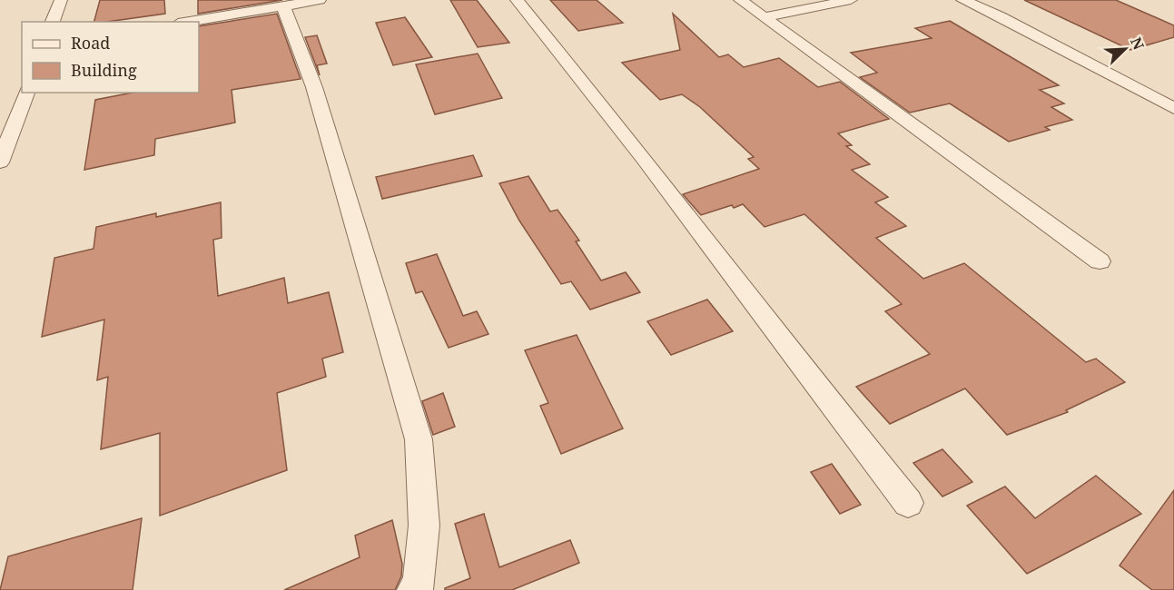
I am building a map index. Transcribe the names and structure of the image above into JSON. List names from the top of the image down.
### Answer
{
  "legend": ["Road", "Building"],
  "north": "top right"
}
